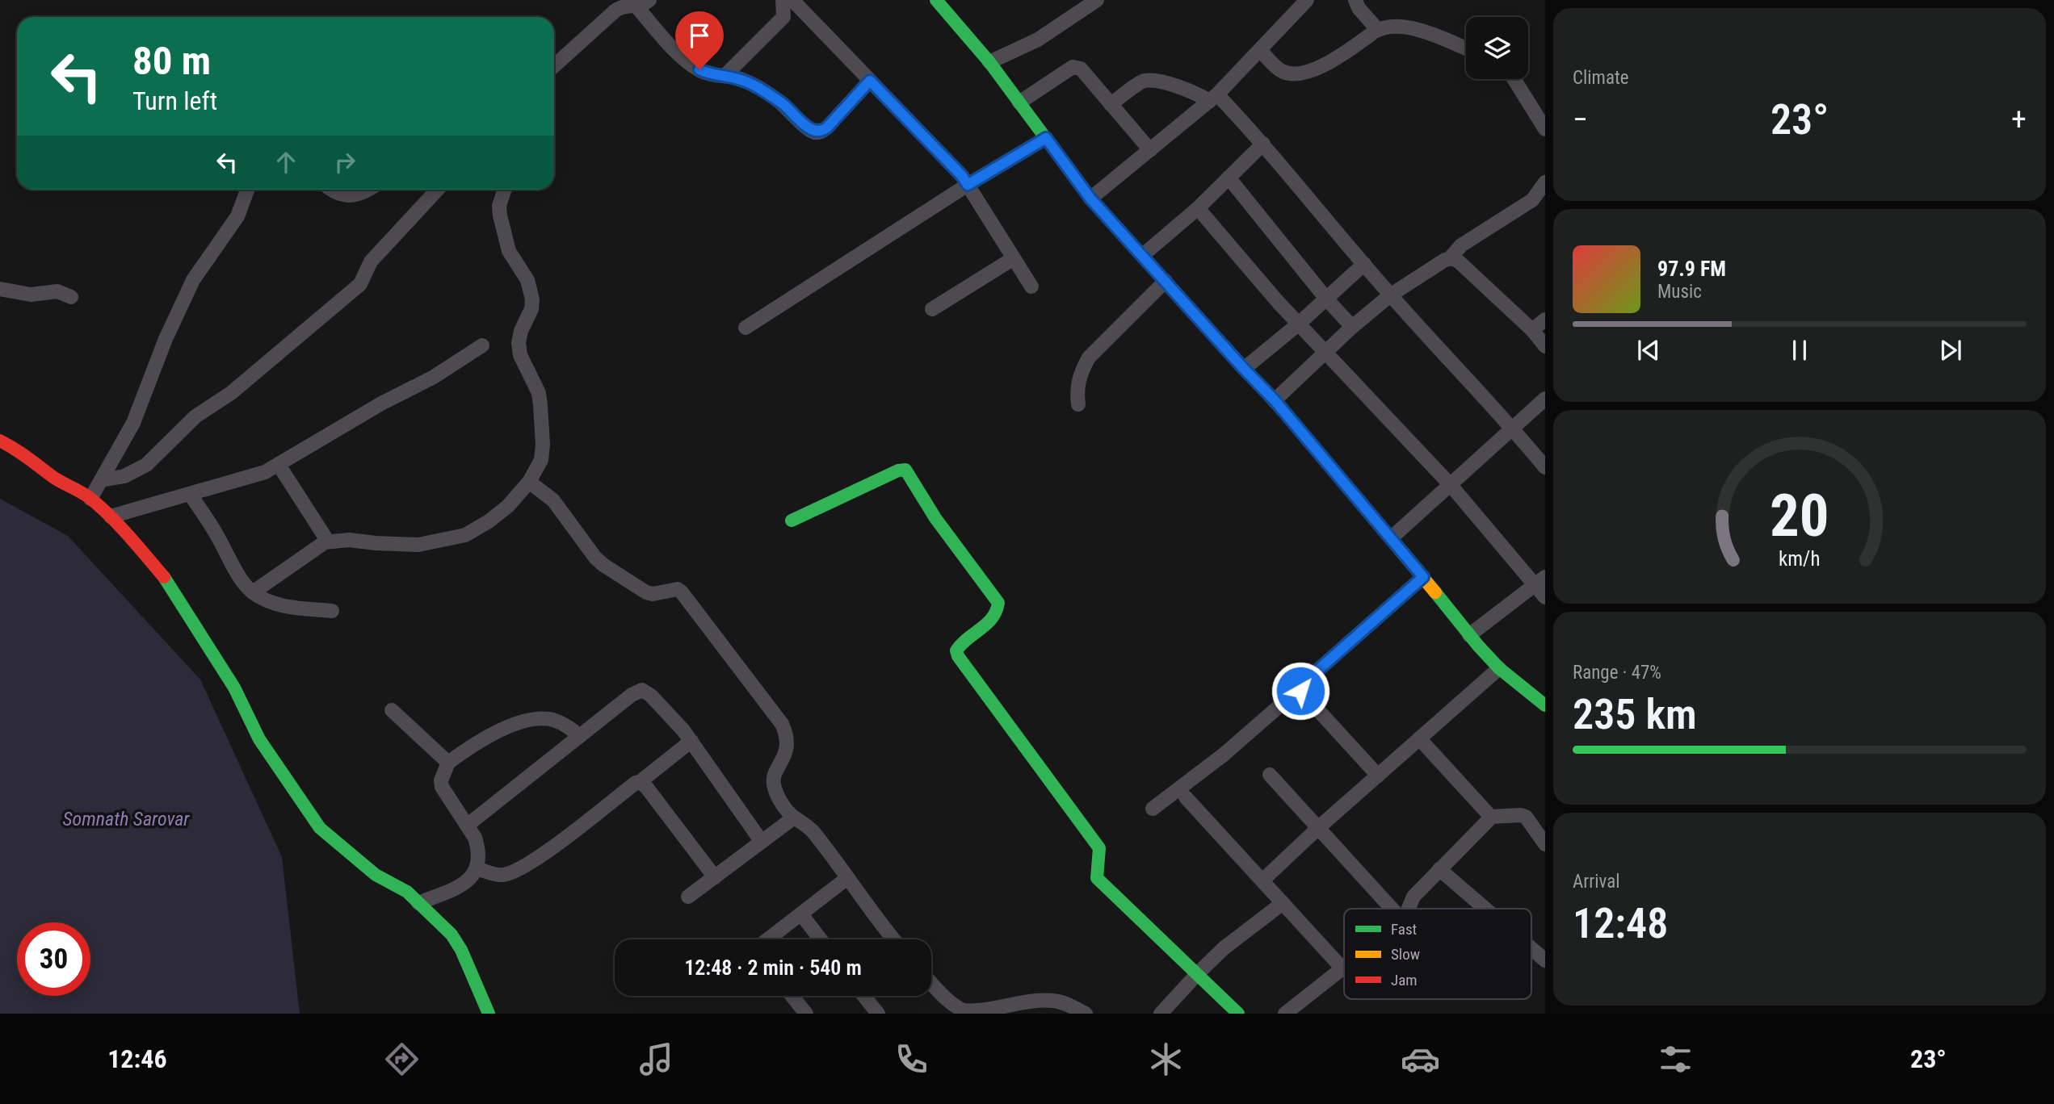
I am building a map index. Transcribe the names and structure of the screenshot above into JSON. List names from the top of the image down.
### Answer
{
  "water": ["Somnath Sarovar"],
  "legend": ["Fast", "Slow", "Jam"],
  "page": {
    "tile": [
      "Climate",
      ["Range · 47%", "235 km"],
      ["Arrival", "12:48"]
    ],
    "turn": ["80 m", "Turn left"],
    "heat": ["−", "23°", "+"],
    "song": ["97.9 FM", "Music"],
    "limit": "30",
    "trip": "12:48 · 2 min · 540 m",
    "tabs": ["12:46", "23°"],
    "gauge": ["20", "km/h"]
  }
}
